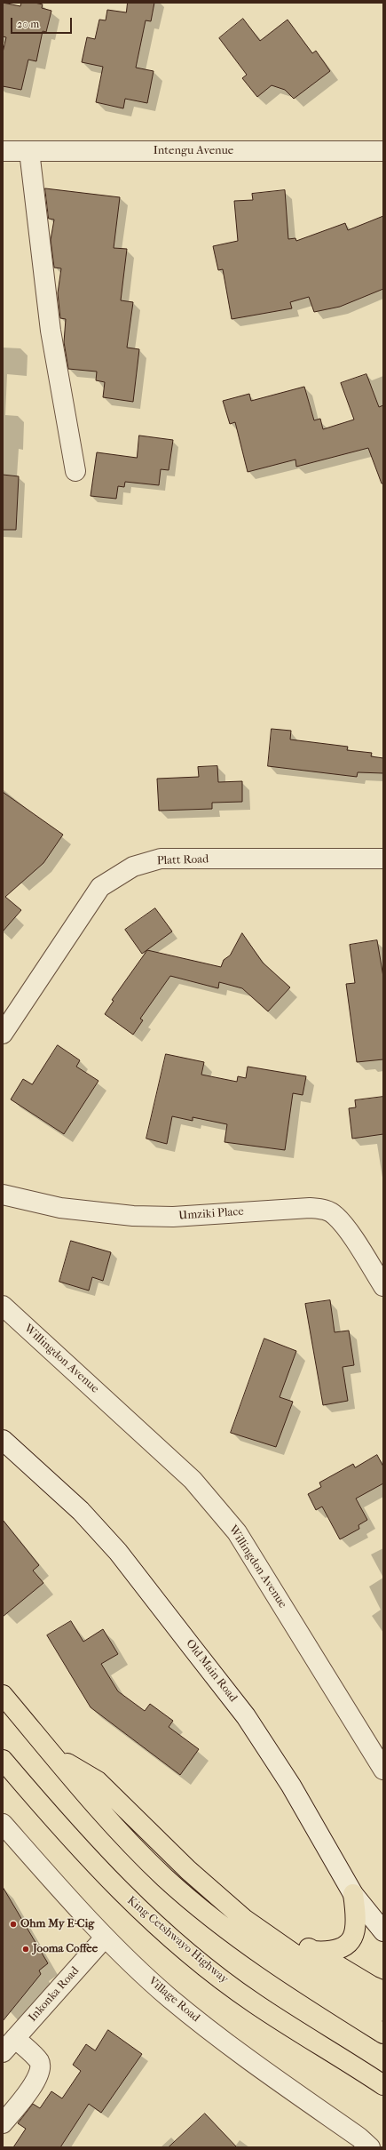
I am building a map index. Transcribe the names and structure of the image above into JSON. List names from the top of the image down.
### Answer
{
  "streets": {
    "highway": ["King Cetshwayo Highway"],
    "street": [
      "Intengu Avenue",
      "Platt Road",
      "Umziki Place",
      "Willingdon Avenue",
      "Old Main Road",
      "Inkonka Road",
      "Village Road"
    ]
  },
  "crossings": [
    ["Inkonka Road", "Village Road"]
  ],
  "places": ["Ohm My E-Cig", "Jooma Coffee"],
  "scale_bar": "20 m"
}
